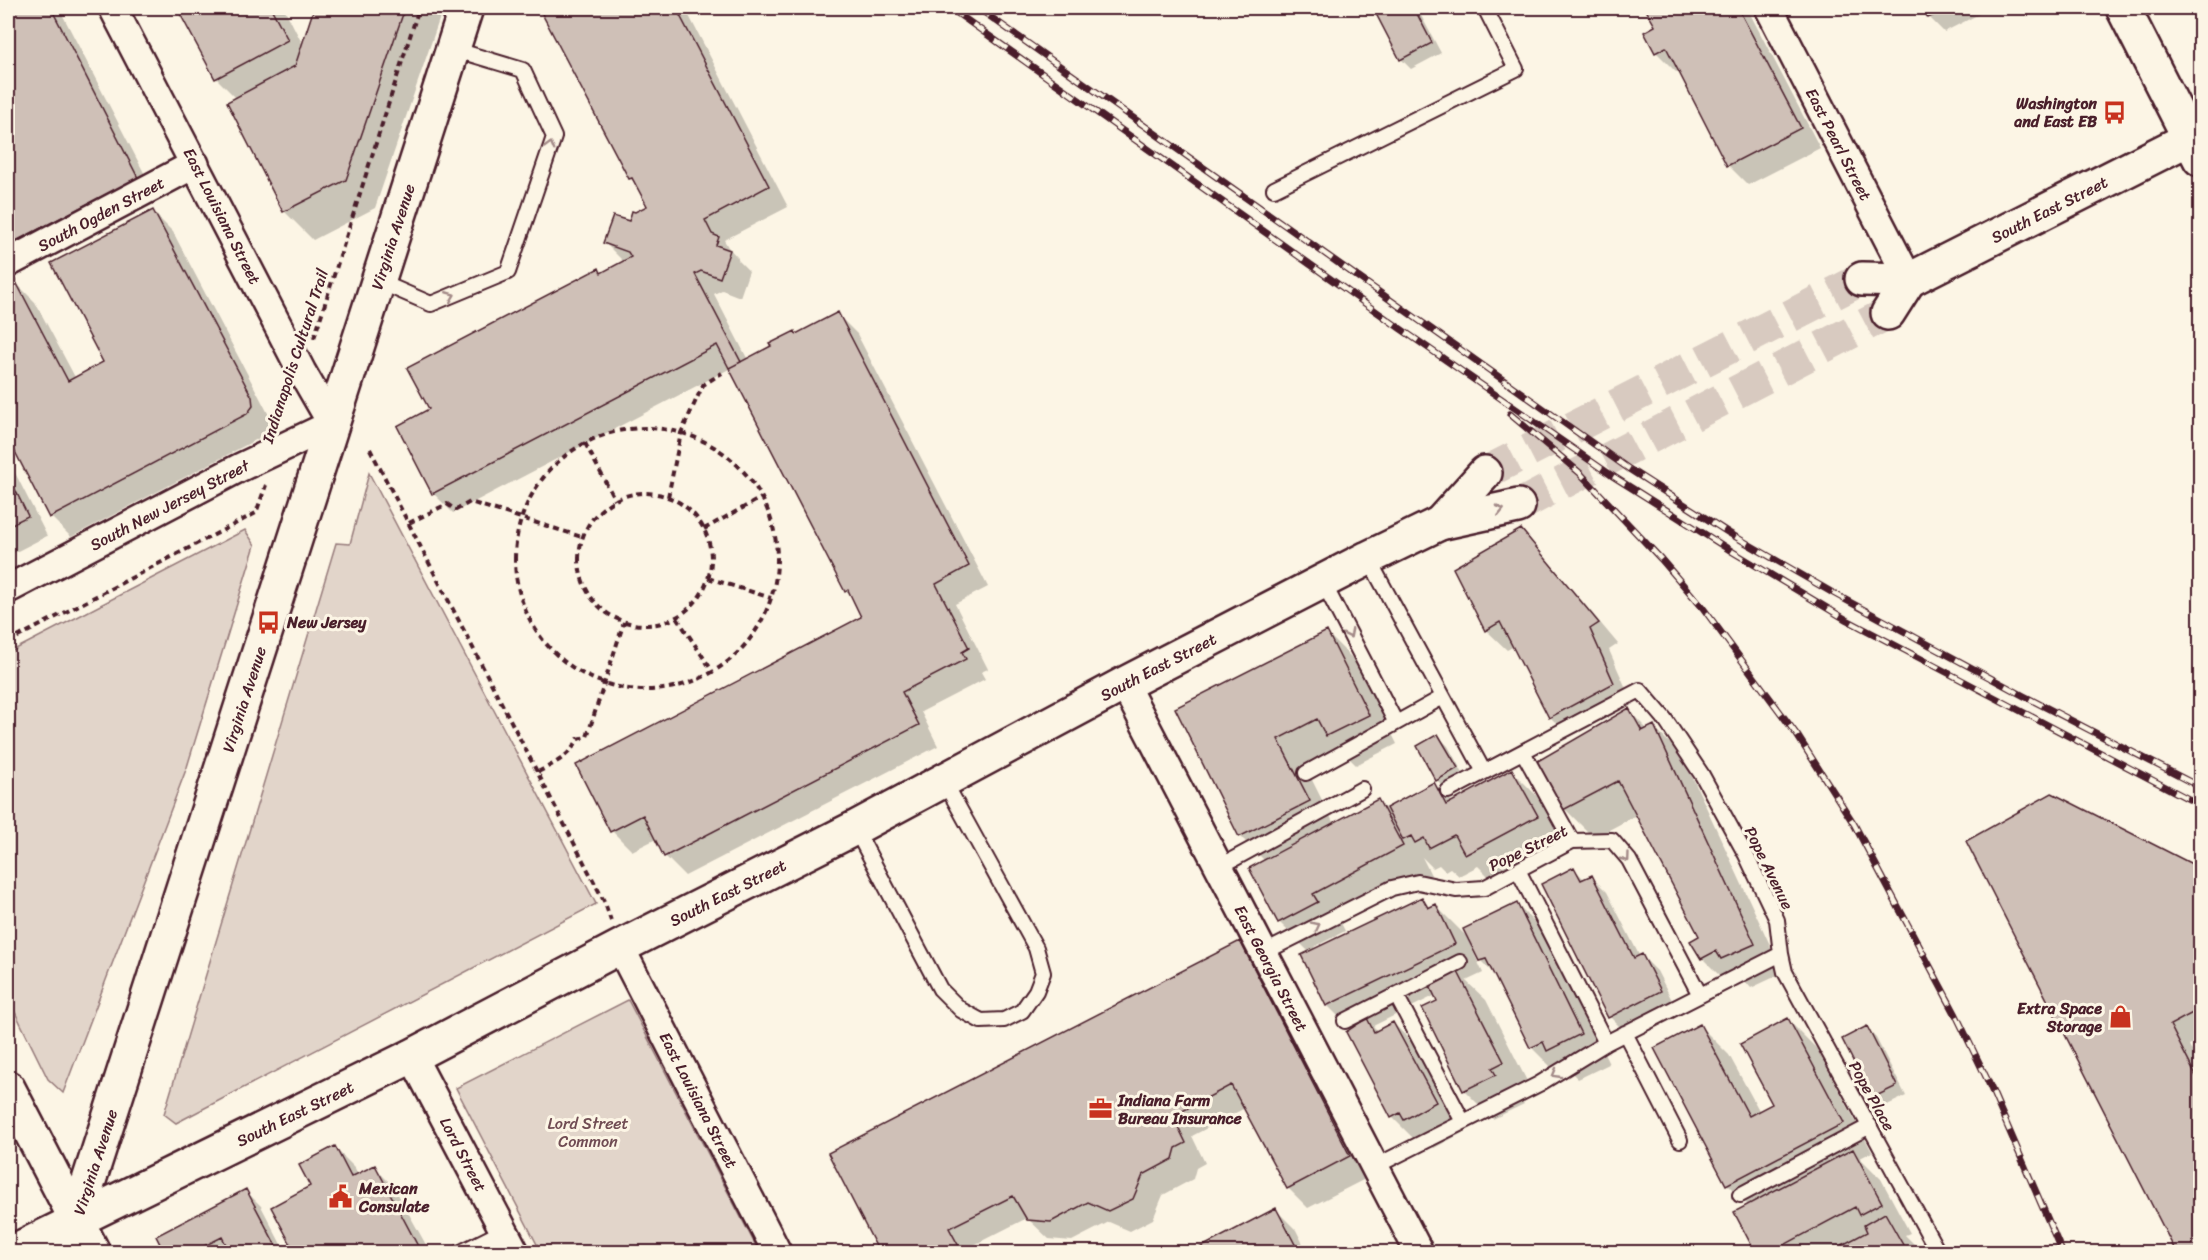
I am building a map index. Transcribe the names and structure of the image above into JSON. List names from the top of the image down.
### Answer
{
  "streets": {
    "main road": ["South East Street", "Virginia Avenue"],
    "street": [
      "East Pearl Street",
      "South Ogden Street",
      "East Louisiana Street",
      "South New Jersey Street",
      "East Georgia Street",
      "Lord Street"
    ],
    "lane": ["Pope Street", "Pope Avenue", "Pope Place"],
    "path": ["Indianapolis Cultural Trail"]
  },
  "crossings": [
    ["East Pearl Street", "South East Street"],
    ["South East Street", "East Louisiana Street"],
    ["South East Street", "Virginia Avenue"],
    ["South East Street", "East Georgia Street"],
    ["South East Street", "Lord Street"],
    ["South Ogden Street", "East Louisiana Street"],
    ["East Louisiana Street", "Virginia Avenue"],
    ["East Louisiana Street", "Indianapolis Cultural Trail"],
    ["East Louisiana Street", "South New Jersey Street"],
    ["Virginia Avenue", "South New Jersey Street"],
    ["Indianapolis Cultural Trail", "South New Jersey Street"],
    ["Pope Street", "East Georgia Street"],
    ["Pope Avenue", "Pope Place"]
  ],
  "parks": ["Lord Street Common"],
  "places": {
    "bus stop": ["Washington and East EB", "New Jersey"],
    "shop": ["Extra Space Storage"],
    "office": ["Indiana Farm Bureau Insurance"],
    "public building": ["Mexican Consulate"]
  }
}
